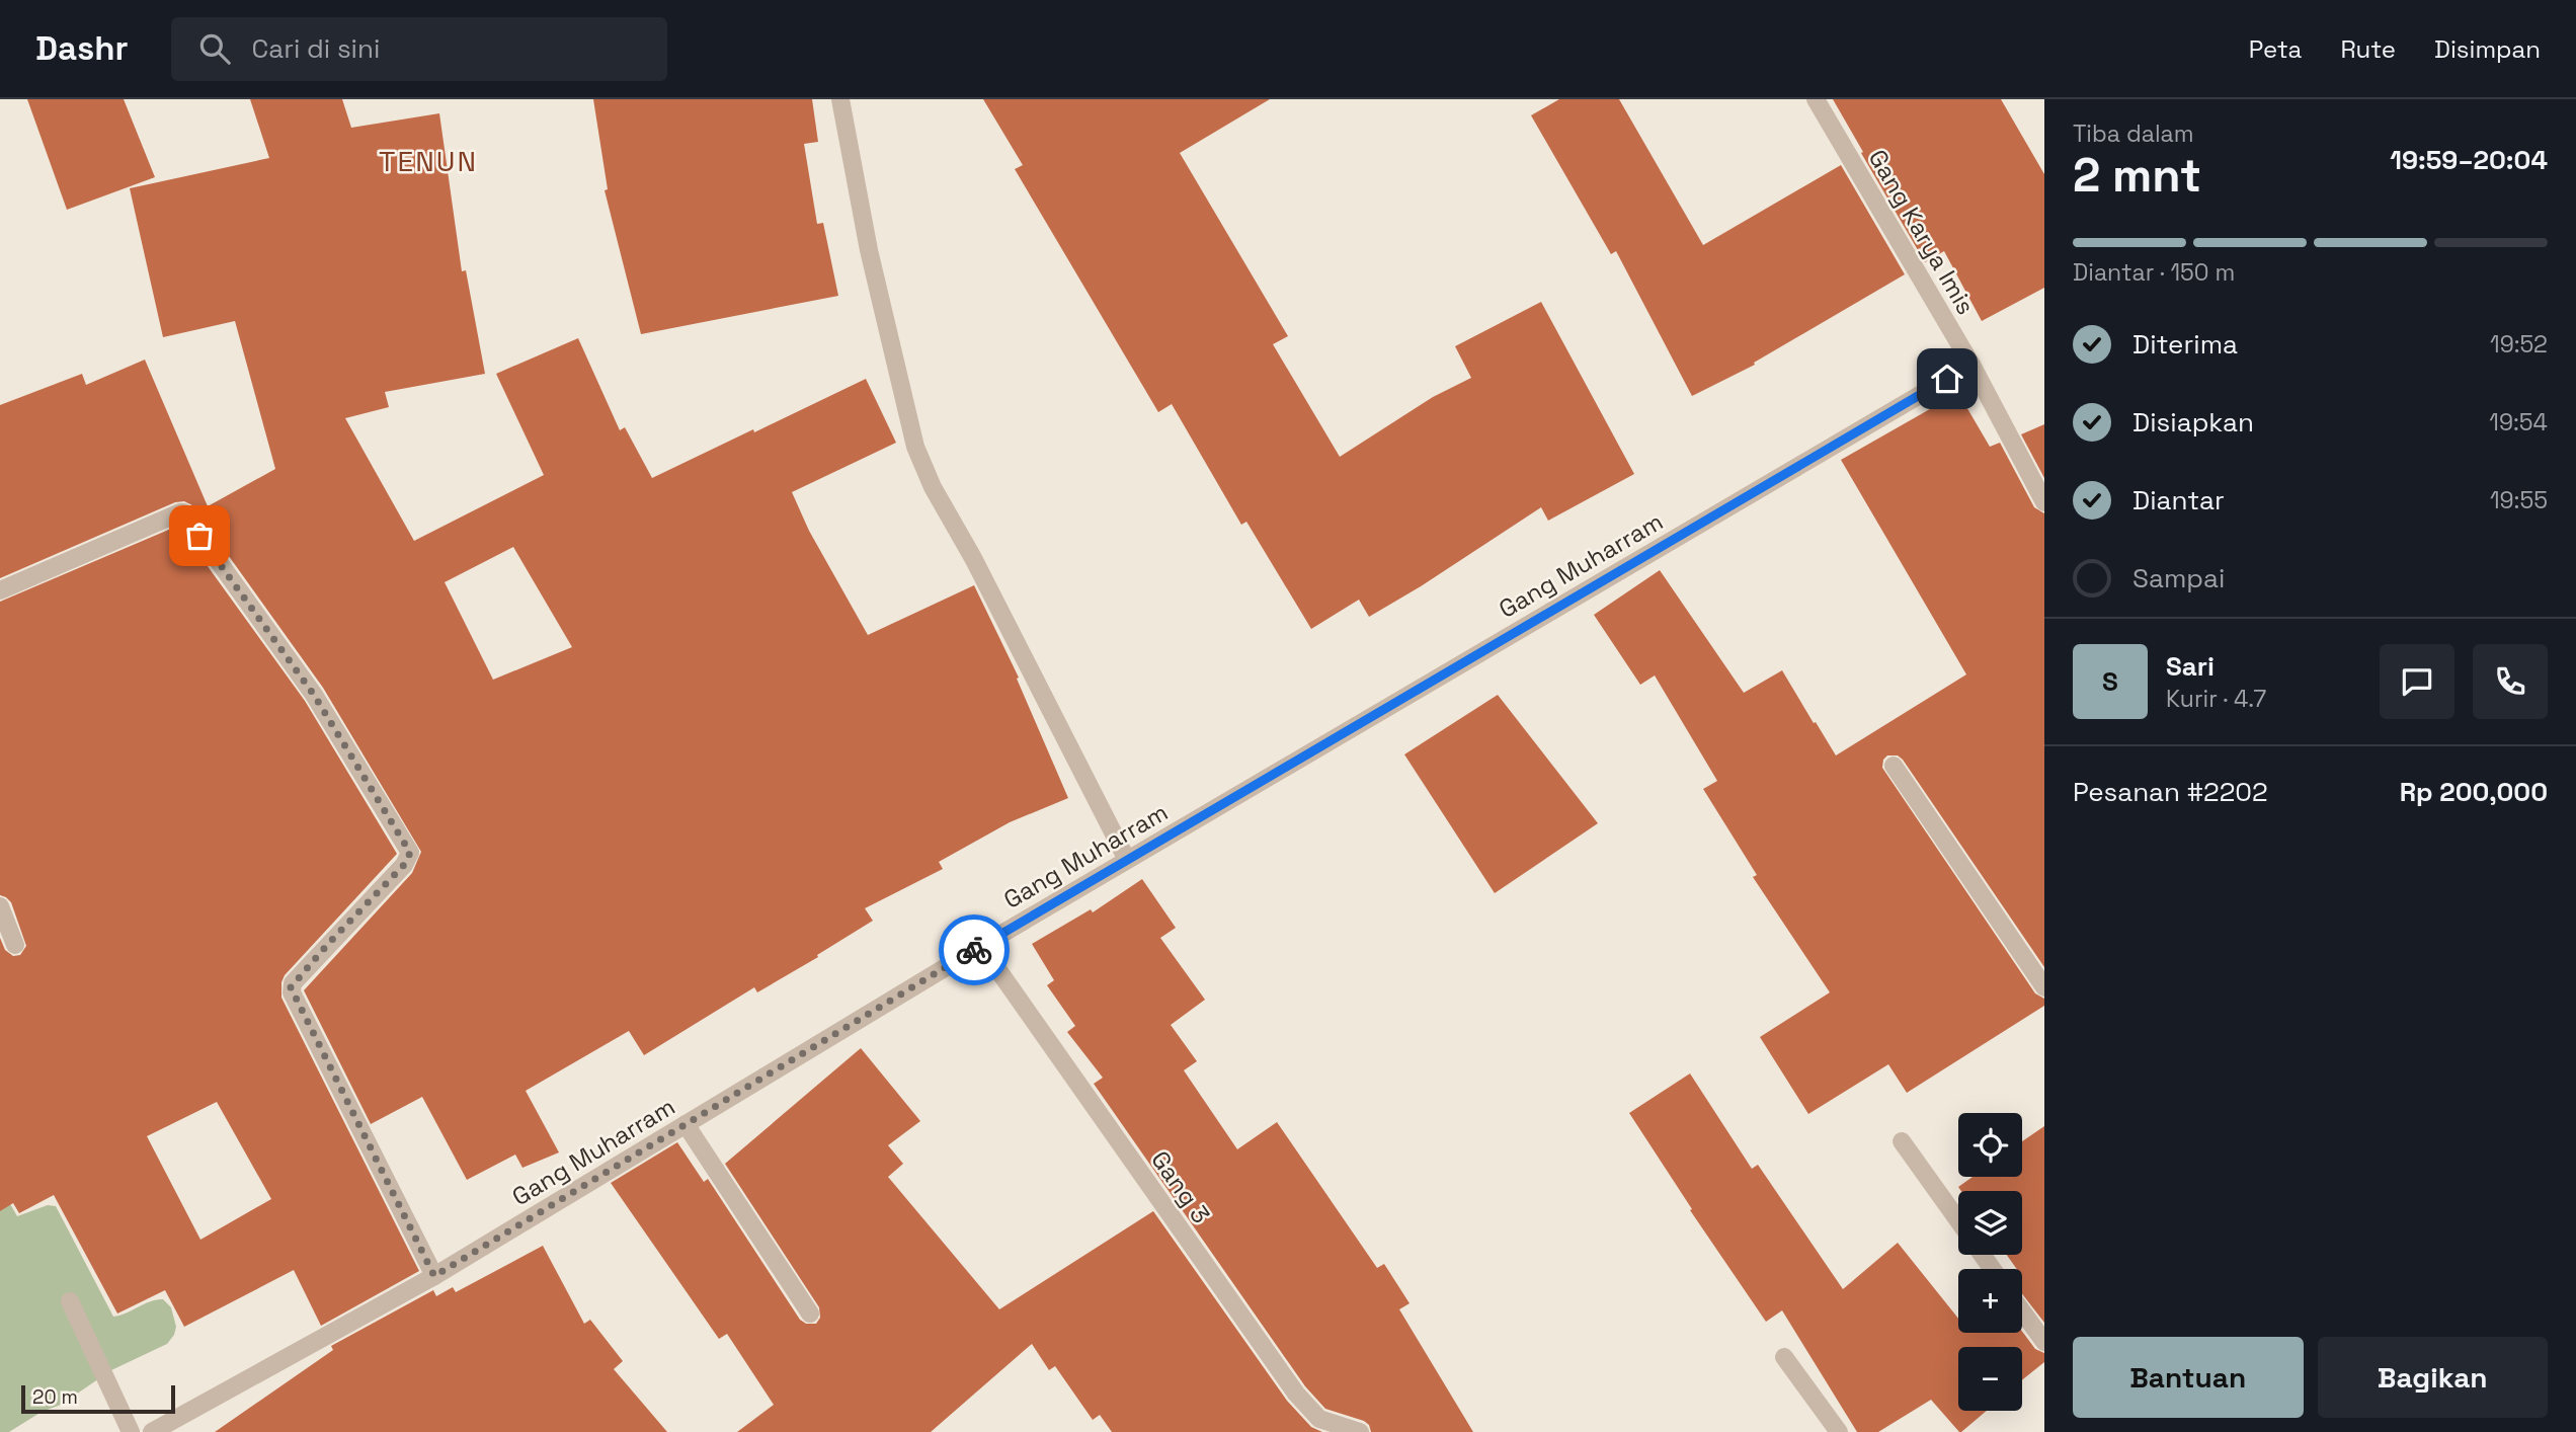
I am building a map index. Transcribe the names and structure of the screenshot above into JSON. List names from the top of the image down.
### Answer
{
  "streets": {
    "street": ["Gang Karya Imis", "Gang Muharram", "Gang 3"]
  },
  "crossings": [
    ["Gang Karya Imis", "Gang Muharram"],
    ["Gang Muharram", "Gang 3"]
  ],
  "districts": ["TENUN"],
  "scale_bar": "20 m",
  "page": {
    "header": "Dashr",
    "search": "Cari di sini",
    "nav": ["Peta", "Rute", "Disimpan"],
    "heading": ["2 mnt", "Tiba dalam", "19:59–20:04"],
    "panel": [
      "Sari",
      "Kurir · 4.7",
      "Pesanan #2202",
      "Rp 200,000"
    ],
    "bar": "Diantar · 150 m",
    "list": [
      ["Diterima", "19:52"],
      ["Disiapkan", "19:54"],
      ["Diantar", "19:55"],
      "Sampai"
    ],
    "round": "S",
    "map_buttons": ["+", "−"],
    "buttons": ["Bantuan", "Bagikan"],
    "scale": "20 m"
  }
}
